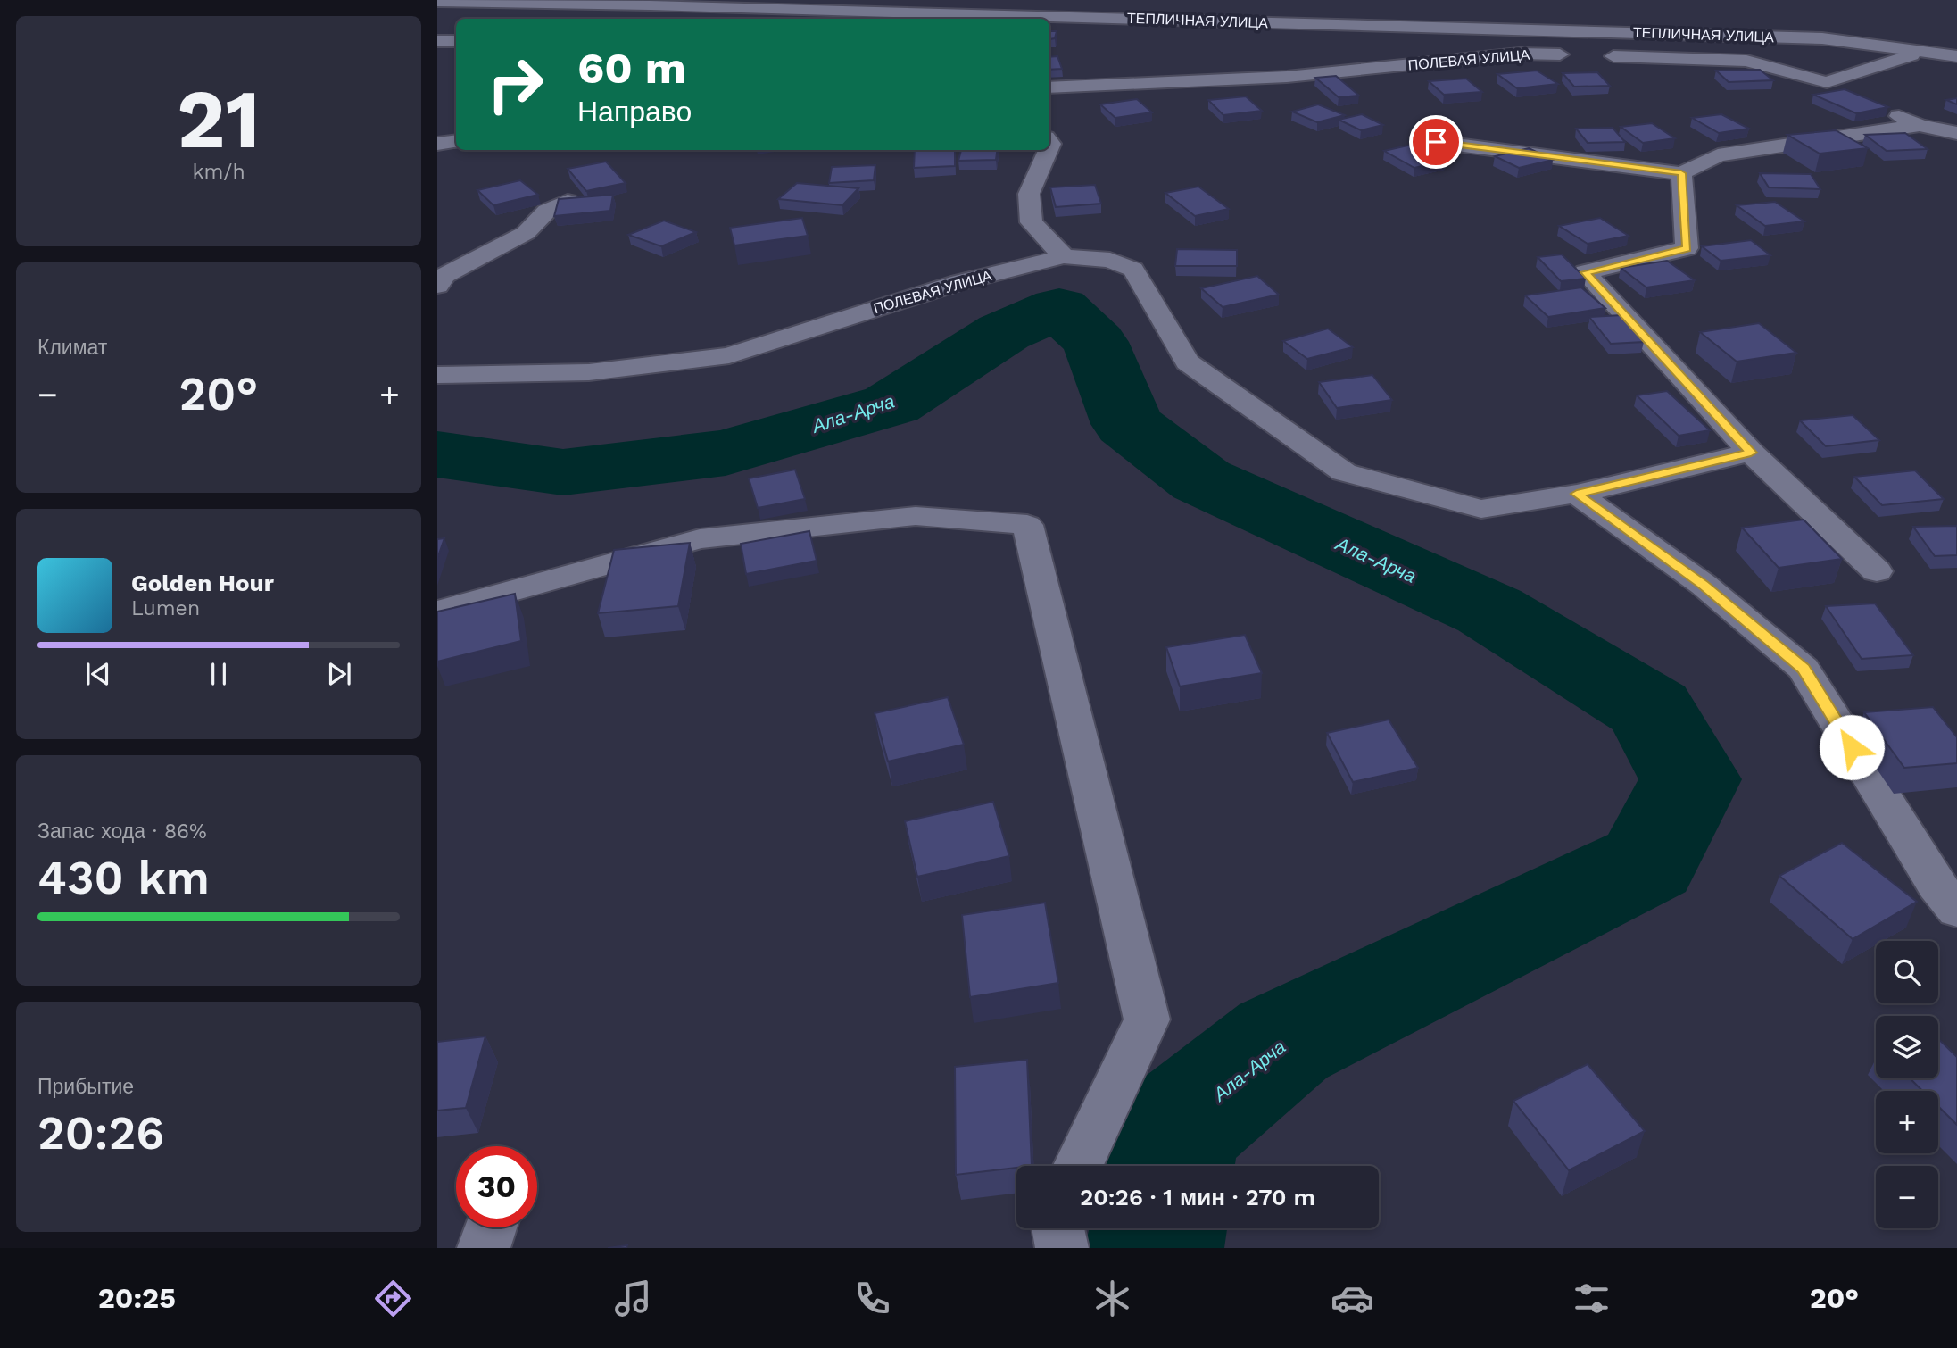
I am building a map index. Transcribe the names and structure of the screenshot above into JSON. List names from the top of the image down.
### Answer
{
  "streets": {
    "street": ["ТЕПЛИЧНАЯ УЛИЦА", "ПОЛЕВАЯ УЛИЦА"]
  },
  "water": ["Ала-Арча"],
  "page": {
    "tile": [
      ["21", "km/h"],
      "Климат",
      ["Запас хода · 86%", "430 km"],
      ["Прибытие", "20:26"]
    ],
    "turn": ["60 m", "Направо"],
    "heat": ["−", "20°", "+"],
    "song": ["Golden Hour", "Lumen"],
    "map_buttons": ["+", "−"],
    "limit": "30",
    "trip": "20:26 · 1 мин · 270 m",
    "tabs": ["20:25", "20°"]
  }
}
